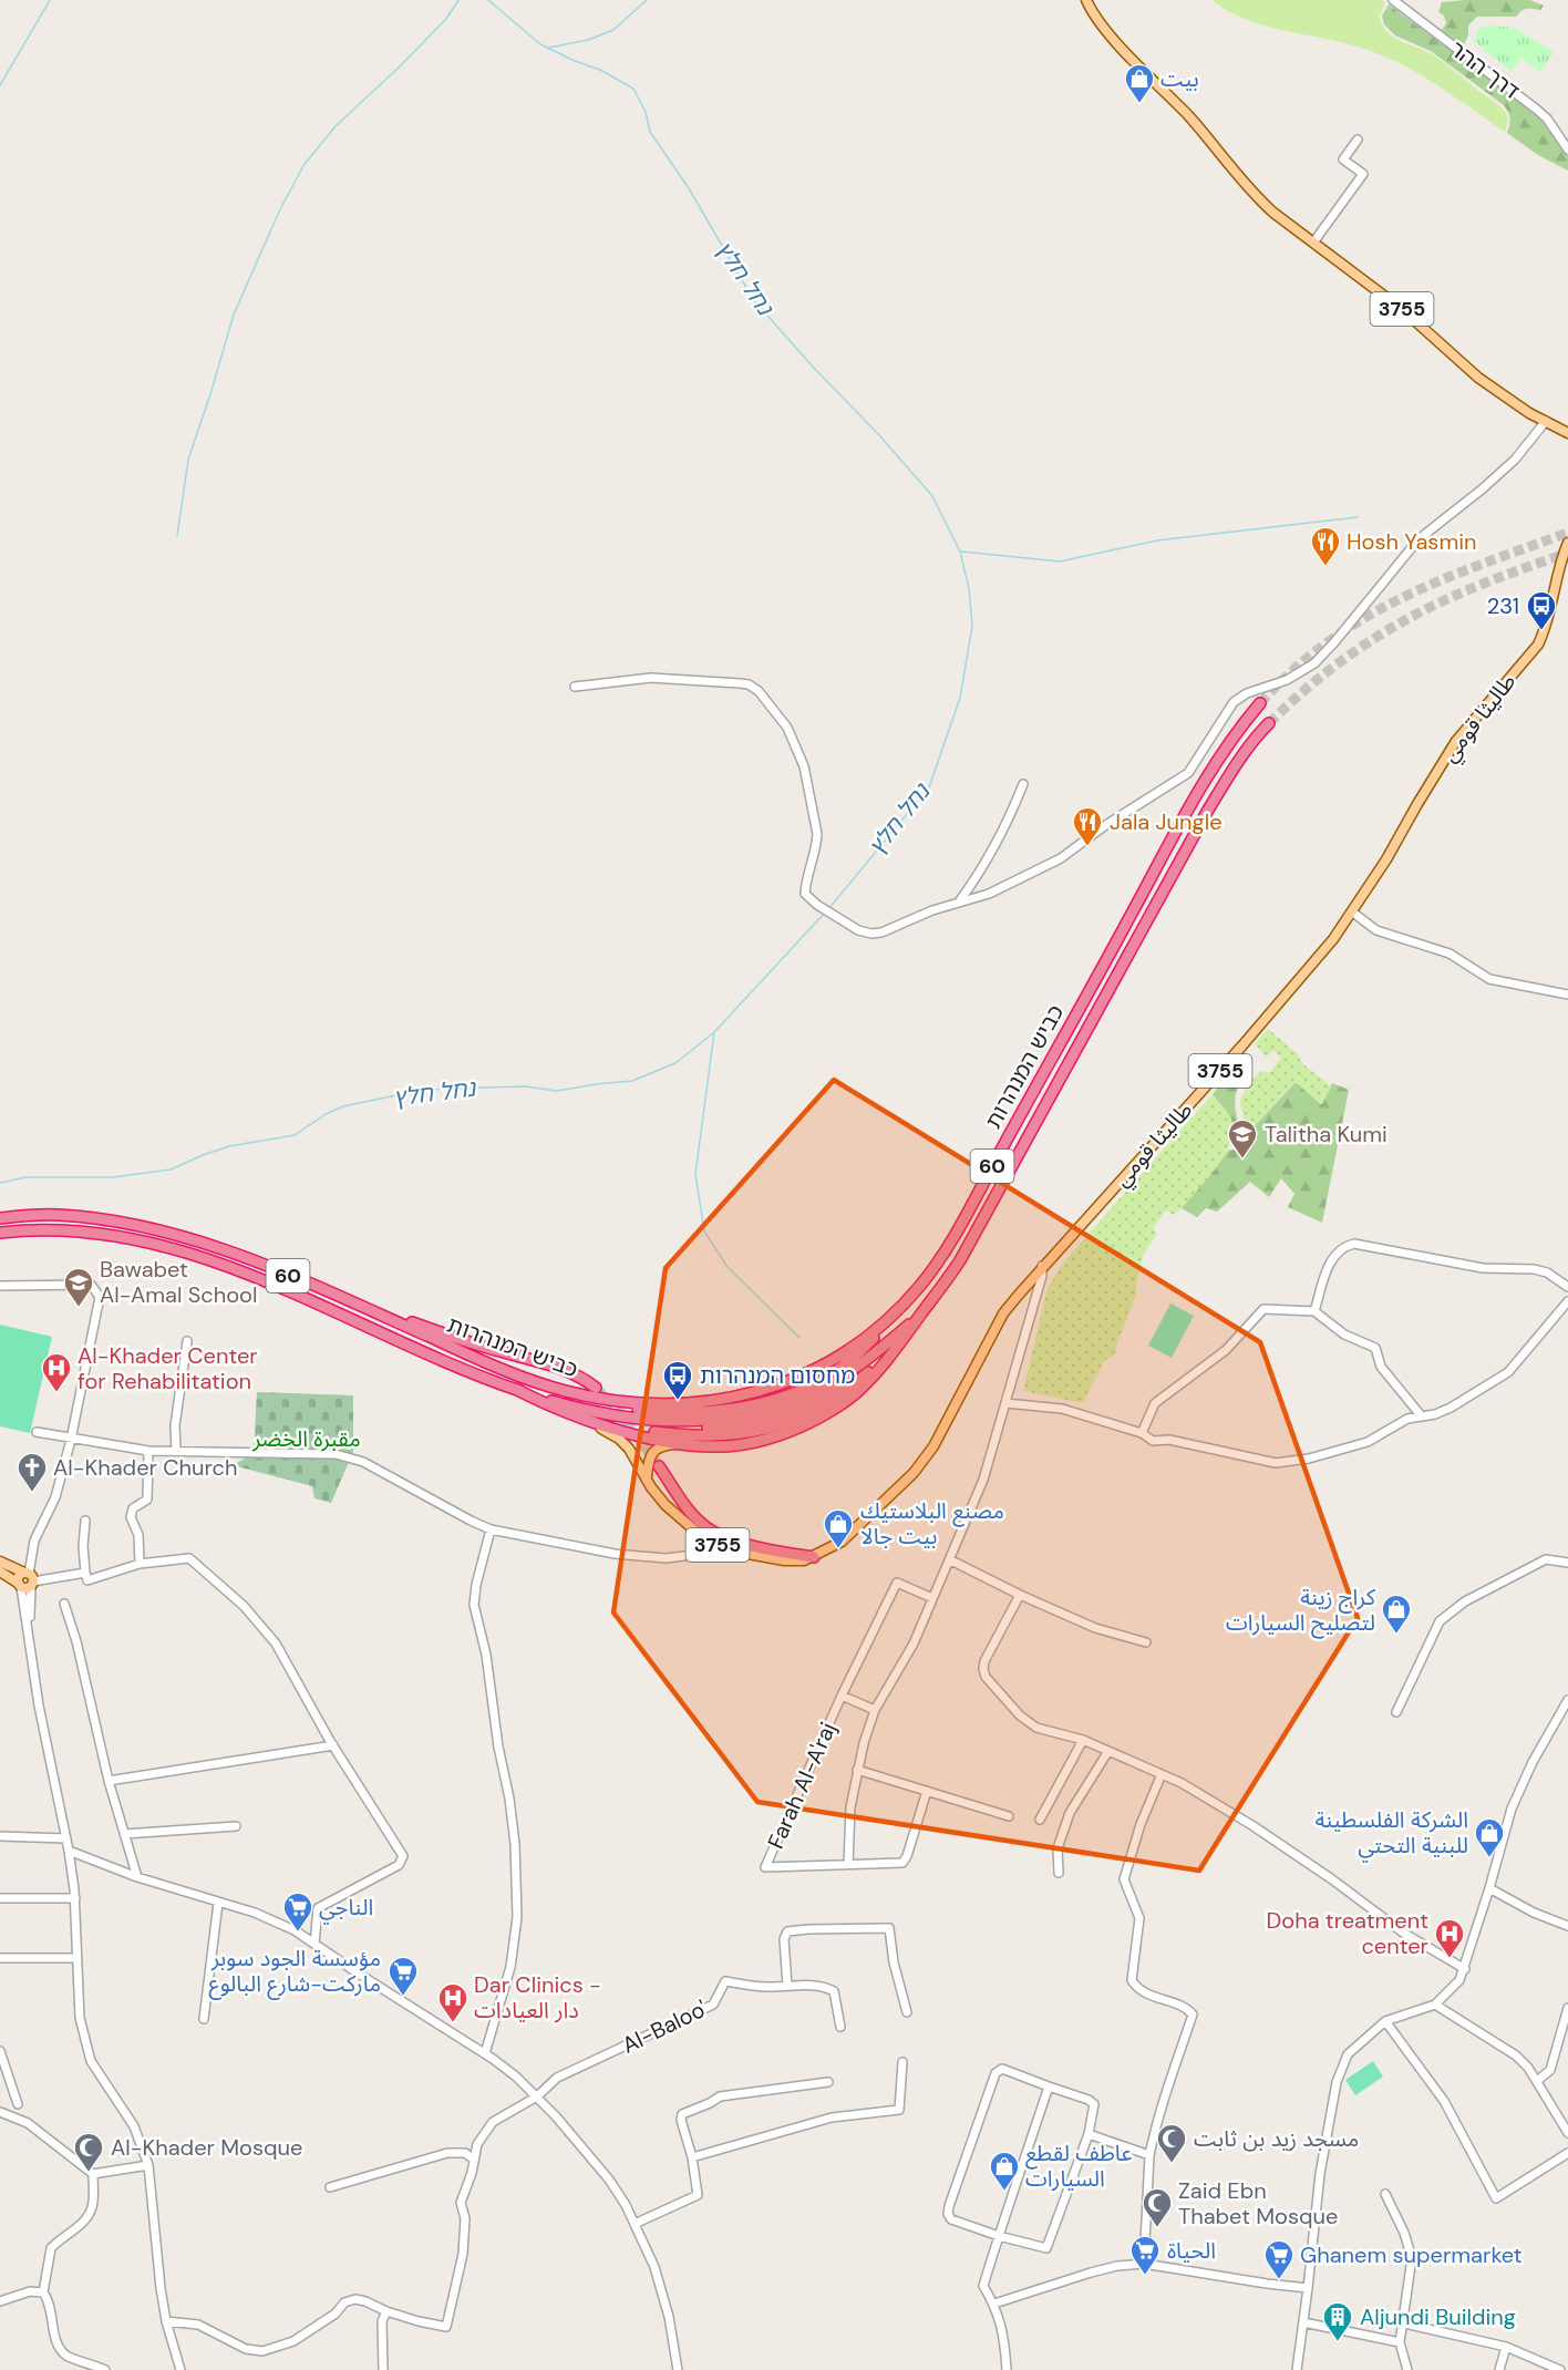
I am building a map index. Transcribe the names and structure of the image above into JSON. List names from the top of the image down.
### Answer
{
  "streets": {
    "highway": ["כביש המנהרות", "60"],
    "main road": ["3755", "طاليثا قومي"],
    "street": ["דרך ההר", "Farah Al-A'raj", "Al-Baloo'"]
  },
  "crossings": [
    ["3755", "طاليثا قومي"],
    ["3755", "60"],
    ["כביש המנהרות", "60"]
  ],
  "water": ["נחל חלץ"],
  "parks": ["مقبرة الخضر"],
  "places": {
    "shop": [
      "بيت",
      "مصنع البلاستيك بيت جالا",
      "كراج زينة لتصليح السيارات",
      "الشركة الفلسطينة للبنية التحتي",
      "عاطف لقطع السيارات"
    ],
    "restaurant": ["Hosh Yasmin", "Jala Jungle"],
    "bus stop": ["231", "מחסום המנהרות"],
    "school or university": ["Talitha Kumi", "Bawabet Al-Amal School"],
    "hospital": ["Al-Khader Center for Rehabilitation", "Doha treatment center", "Dar Clinics - دار العيادات"],
    "church": ["Al-Khader Church"],
    "supermarket": [
      "الناجي",
      "مؤسسة الجود سوبر ماركت-شارع البالوع",
      "الحياة",
      "Ghanem supermarket"
    ],
    "mosque": ["مسجد زيد بن ثابت", "Al-Khader Mosque", "Zaid Ebn Thabet Mosque"],
    "building": ["Aljundi Building"]
  }
}
